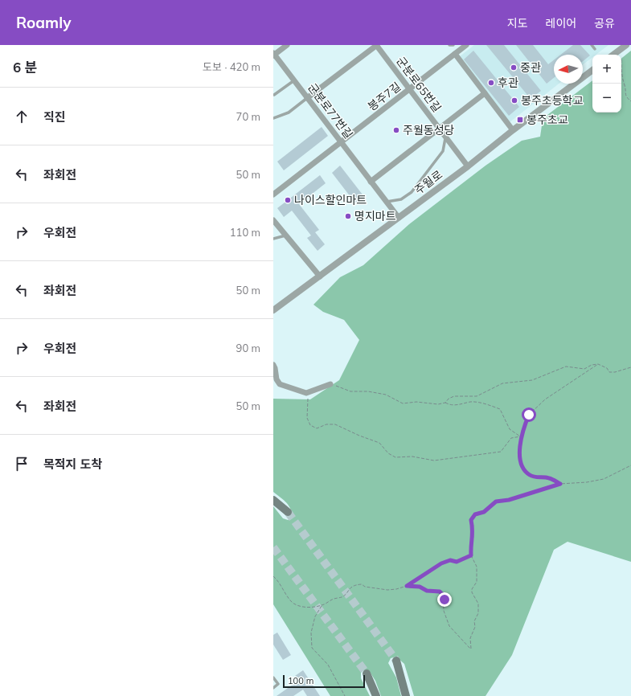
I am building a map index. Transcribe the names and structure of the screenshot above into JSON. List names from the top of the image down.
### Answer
{
  "streets": {
    "street": [
      "군분로65번길",
      "봉주7길",
      "군분로77번길",
      "주월로"
    ]
  },
  "crossings": [
    ["군분로65번길", "봉주7길"],
    ["군분로65번길", "주월로"],
    ["봉주7길", "군분로77번길"],
    ["군분로77번길", "주월로"]
  ],
  "places": {
    "other": [
      "중관",
      "후관",
      "봉주초등학교",
      "주월동성당",
      "나이스할인마트",
      "명지마트"
    ],
    "transit": ["봉주초교"]
  },
  "scale_bar": "100 m",
  "north": "left",
  "page": {
    "header": "Roamly",
    "nav": ["지도", "레이어", "공유"],
    "heading": ["6 분", "도보 · 420 m"],
    "map_buttons": ["+", "−"],
    "list": [
      ["직진", "70 m"],
      ["좌회전", "50 m"],
      ["우회전", "110 m"],
      ["좌회전", "50 m"],
      ["우회전", "90 m"],
      ["좌회전", "50 m"],
      "목적지 도착"
    ],
    "scale": "100 m"
  }
}
